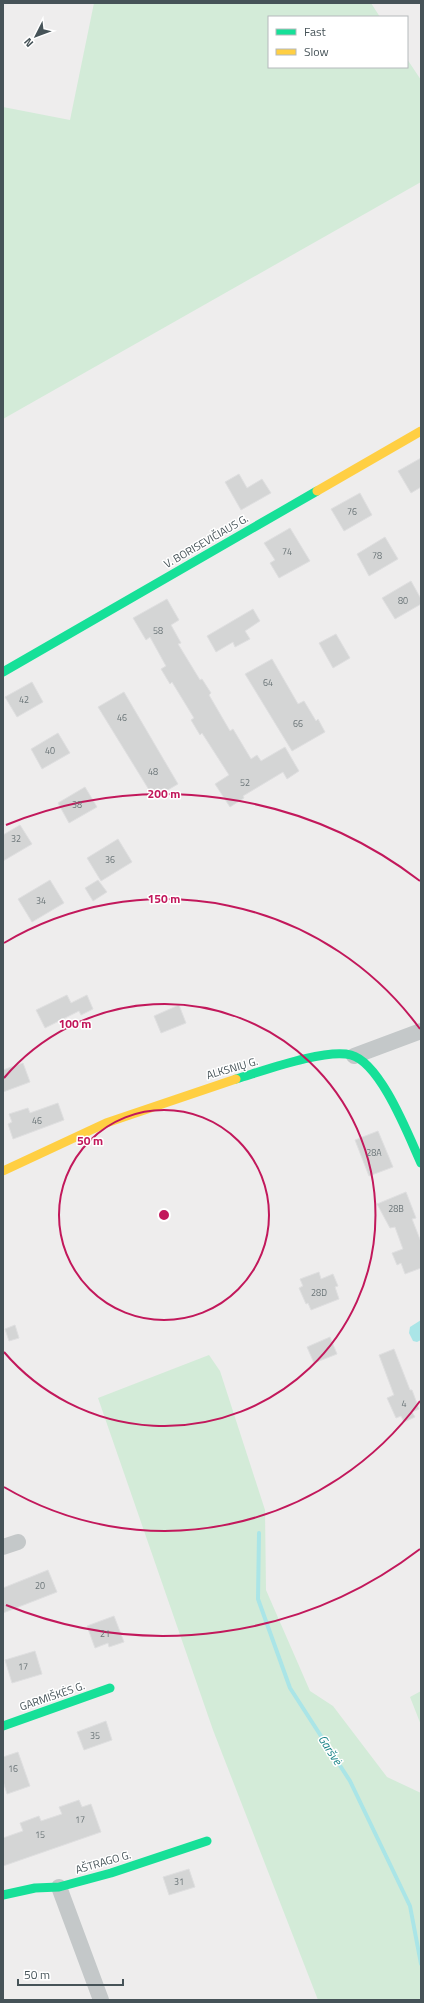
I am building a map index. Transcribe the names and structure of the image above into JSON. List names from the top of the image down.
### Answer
{
  "streets": {
    "street": [
      "V. BORISEVIČIAUS G.",
      "ALKSNIŲ G.",
      "GARMIŠKĖS G.",
      "AŠTRAGO G."
    ]
  },
  "water": ["Garšvė"],
  "house_numbers": [
    "76",
    "74",
    "78",
    "80",
    "58",
    "64",
    "42",
    "46",
    "66",
    "40",
    "48",
    "52",
    "38",
    "32",
    "36",
    "34",
    "46",
    "28A",
    "28B",
    "28D",
    "4",
    "20",
    "21",
    "17",
    "35",
    "16",
    "17",
    "15",
    "31"
  ],
  "legend": ["Fast", "Slow"],
  "scale_bar": "50 m",
  "north": "bottom left",
  "rings": [
    "200 m",
    "150 m",
    "100 m",
    "50 m"
  ]
}
